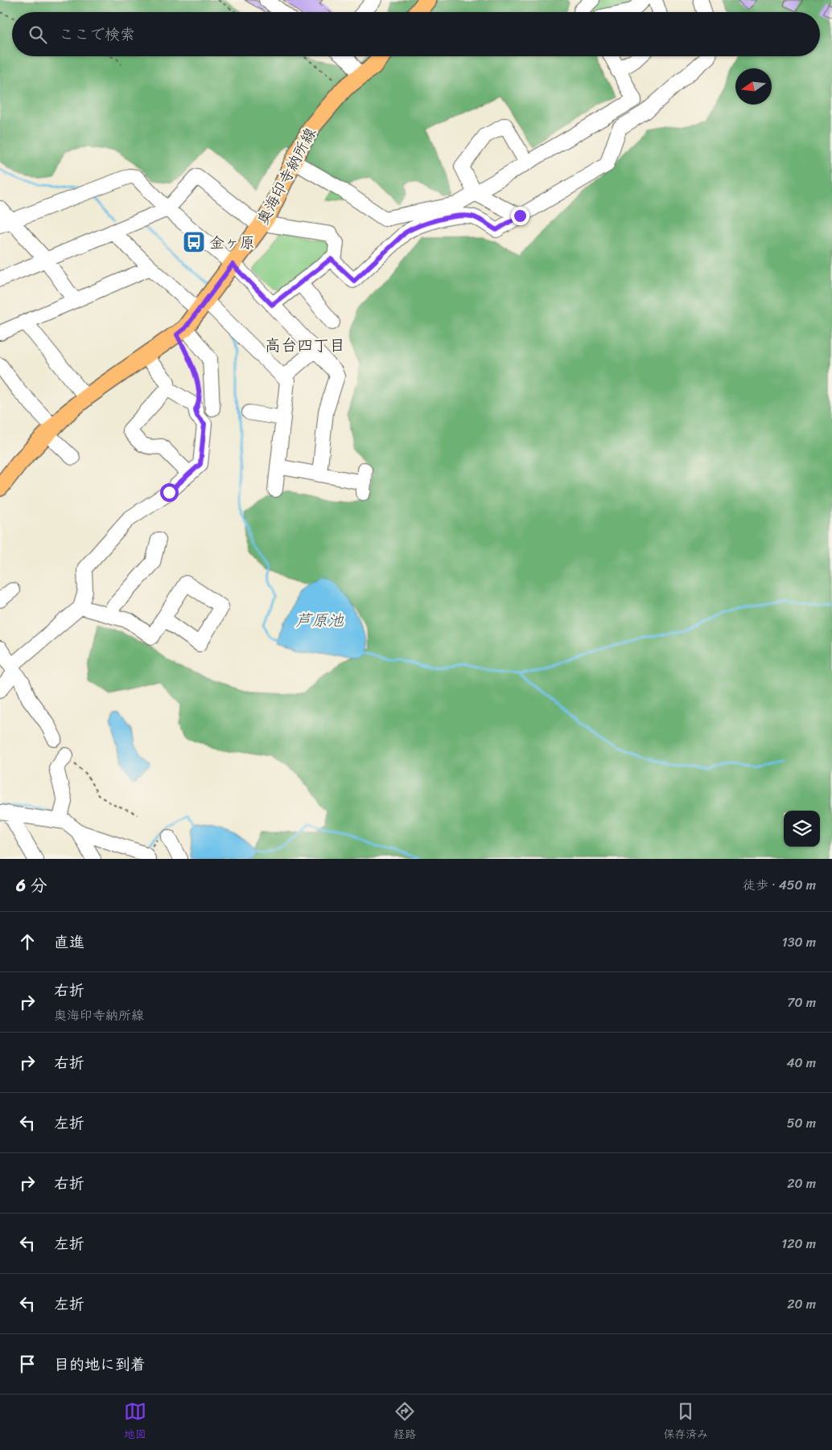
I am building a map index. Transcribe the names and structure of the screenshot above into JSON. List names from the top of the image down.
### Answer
{
  "streets": {
    "main road": ["奥海印寺納所線"]
  },
  "districts": ["高台四丁目"],
  "water": ["芦原池"],
  "places": {
    "bus stop": ["金ヶ原"]
  },
  "north": "left",
  "page": {
    "search": "ここで検索",
    "heading": ["6 分", "徒歩 · 450 m"],
    "list": [
      ["直進", "130 m"],
      ["右折", "奥海印寺納所線", "70 m"],
      ["右折", "40 m"],
      ["左折", "50 m"],
      ["右折", "20 m"],
      ["左折", "120 m"],
      ["左折", "20 m"],
      "目的地に到着"
    ],
    "nav": ["地図", "経路", "保存済み"]
  }
}
